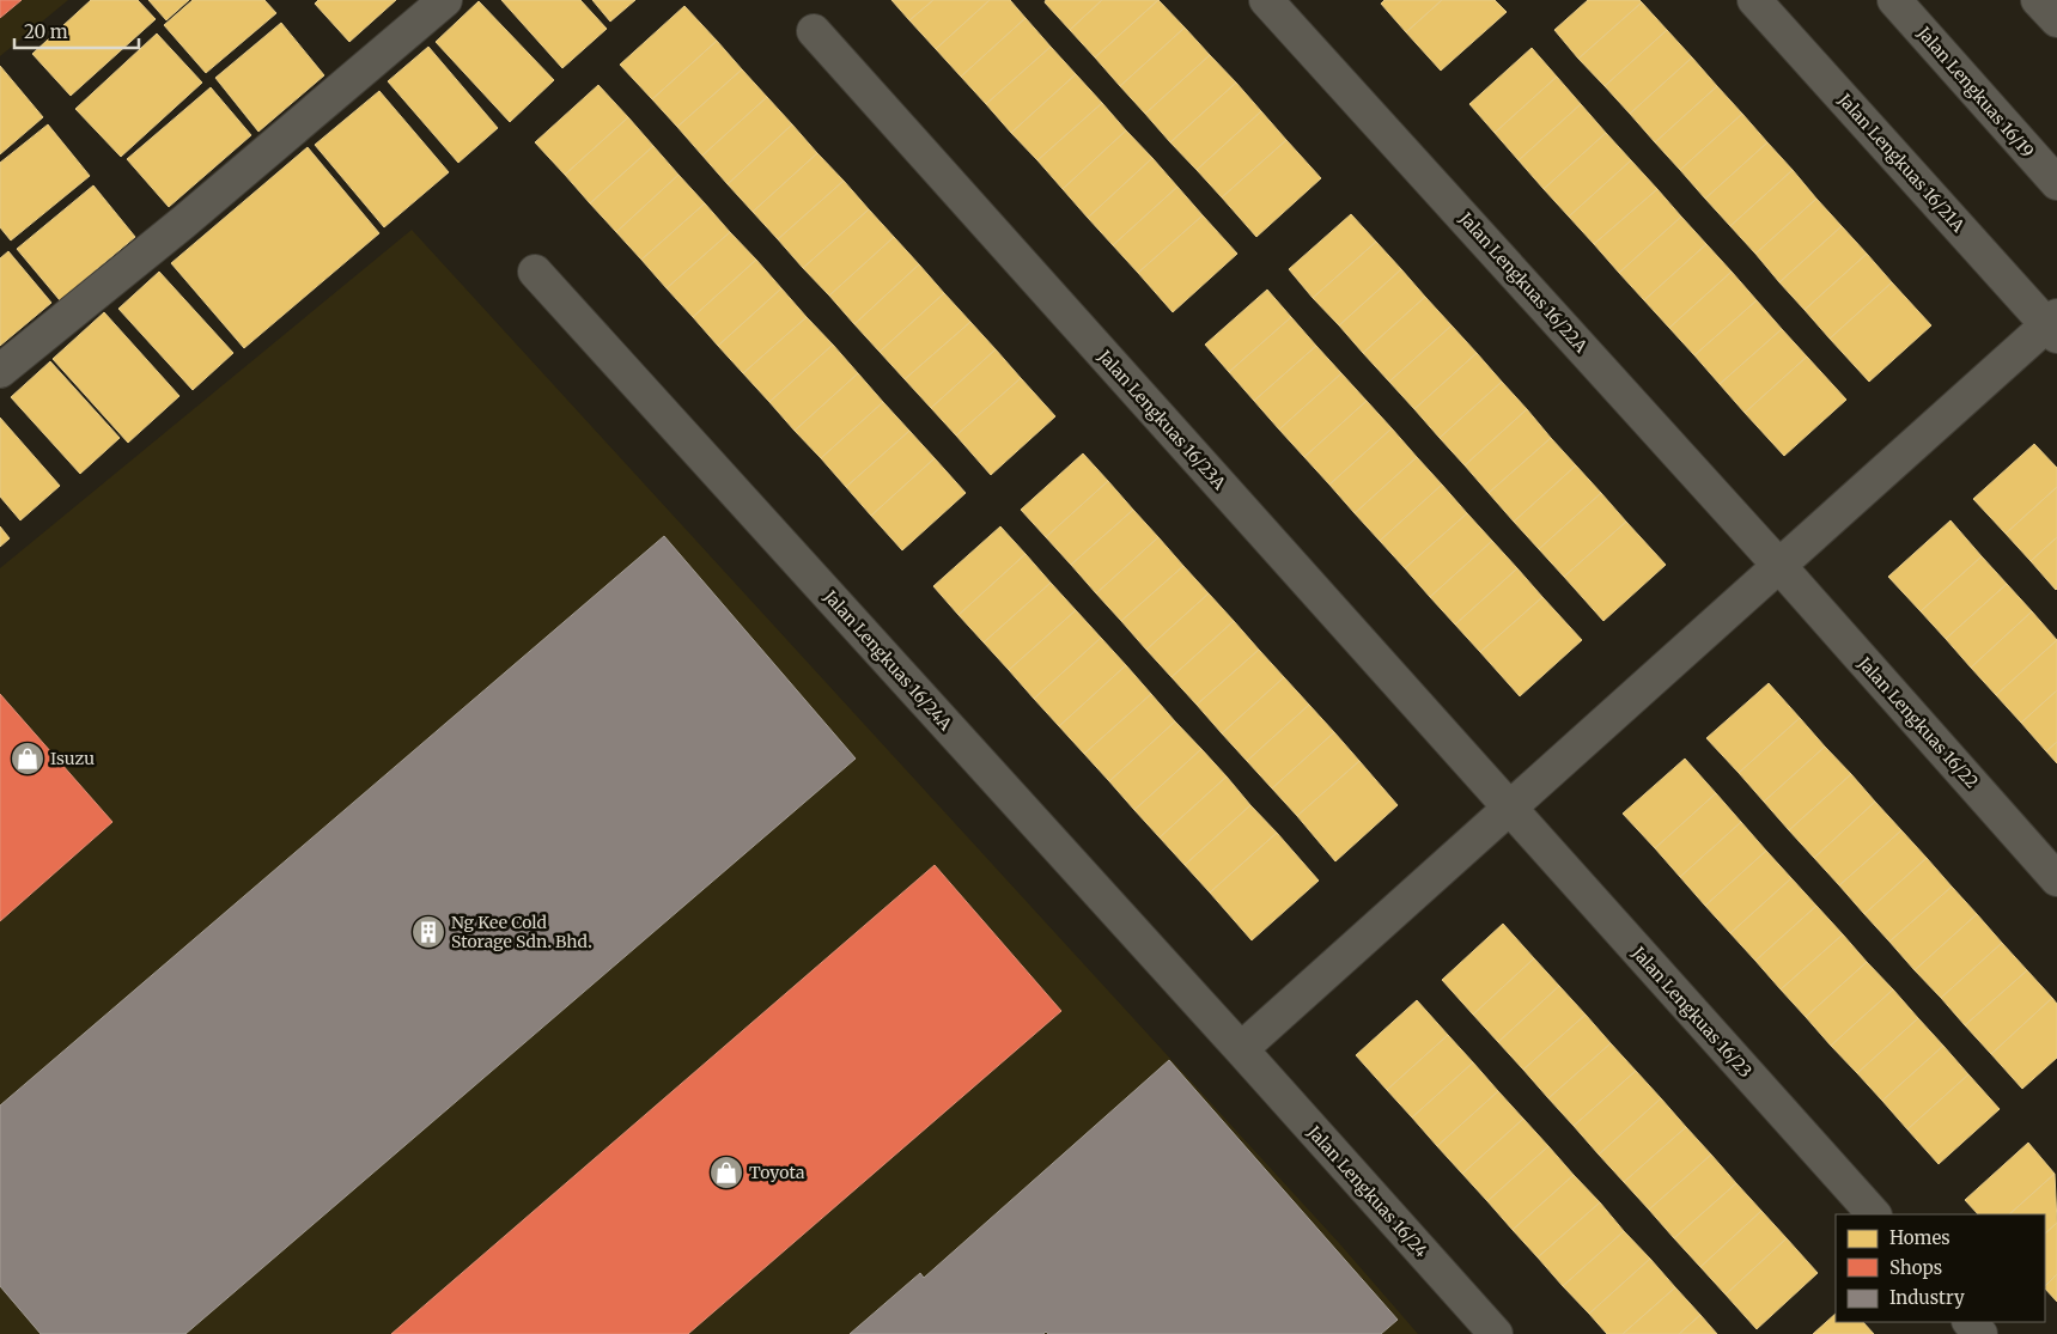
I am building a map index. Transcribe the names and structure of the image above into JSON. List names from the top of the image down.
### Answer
{
  "streets": {
    "street": [
      "Jalan Lengkuas 16/19",
      "Jalan Lengkuas 16/21A",
      "Jalan Lengkuas 16/22A",
      "Jalan Lengkuas 16/23A",
      "Jalan Lengkuas 16/24A",
      "Jalan Lengkuas 16/22",
      "Jalan Lengkuas 16/23",
      "Jalan Lengkuas 16/24"
    ]
  },
  "crossings": [
    ["Jalan Lengkuas 16/22A", "Jalan Lengkuas 16/22"],
    ["Jalan Lengkuas 16/23A", "Jalan Lengkuas 16/23"],
    ["Jalan Lengkuas 16/24A", "Jalan Lengkuas 16/24"]
  ],
  "places": {
    "shop": ["Isuzu", "Toyota"],
    "building": ["Ng Kee Cold Storage Sdn. Bhd."]
  },
  "legend": ["Homes", "Shops", "Industry"],
  "scale_bar": "20 m"
}
